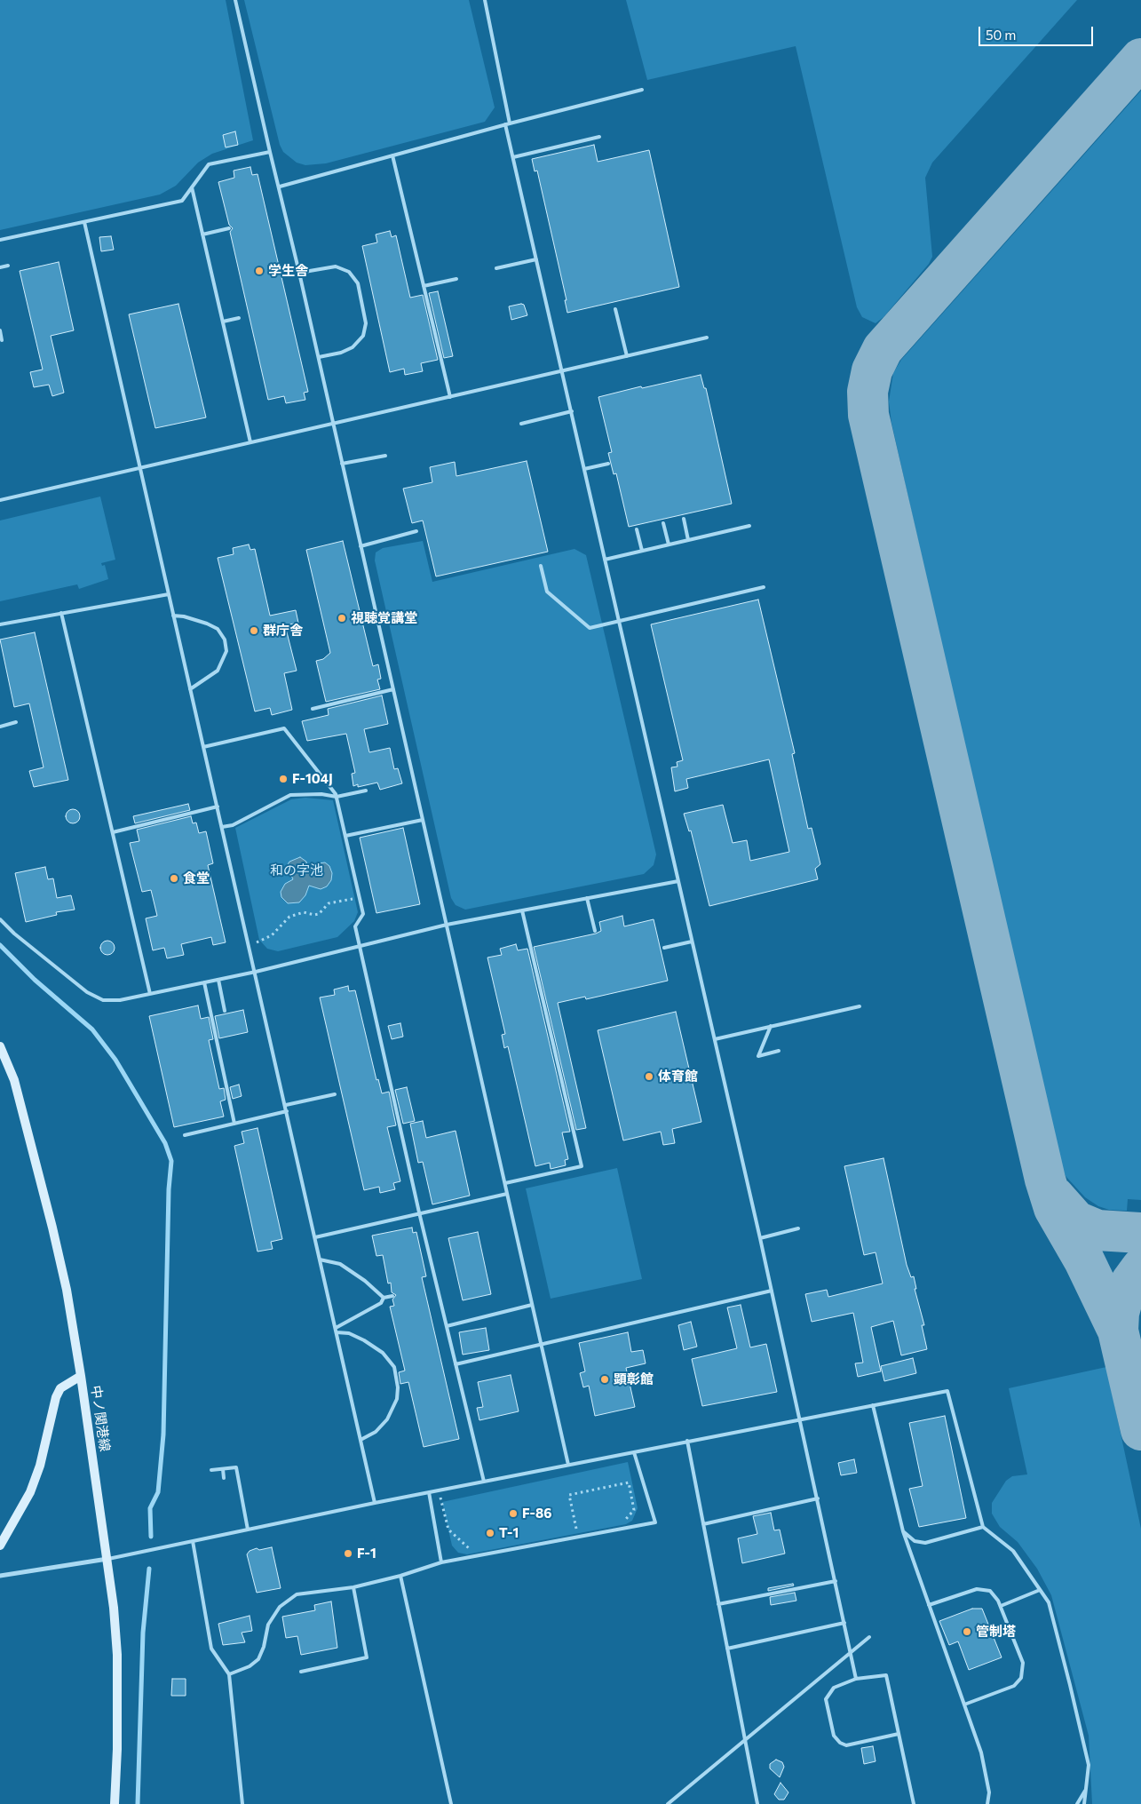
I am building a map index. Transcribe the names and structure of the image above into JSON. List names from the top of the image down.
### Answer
{
  "streets": {
    "main road": ["中ノ関港線"]
  },
  "parks": ["和の字池"],
  "places": [
    "学生舎",
    "視聴覚講堂",
    "群庁舎",
    "F-104J",
    "食堂",
    "体育館",
    "顕彰館",
    "F-86",
    "T-1",
    "F-1",
    "管制塔"
  ],
  "scale_bar": "50 m"
}
